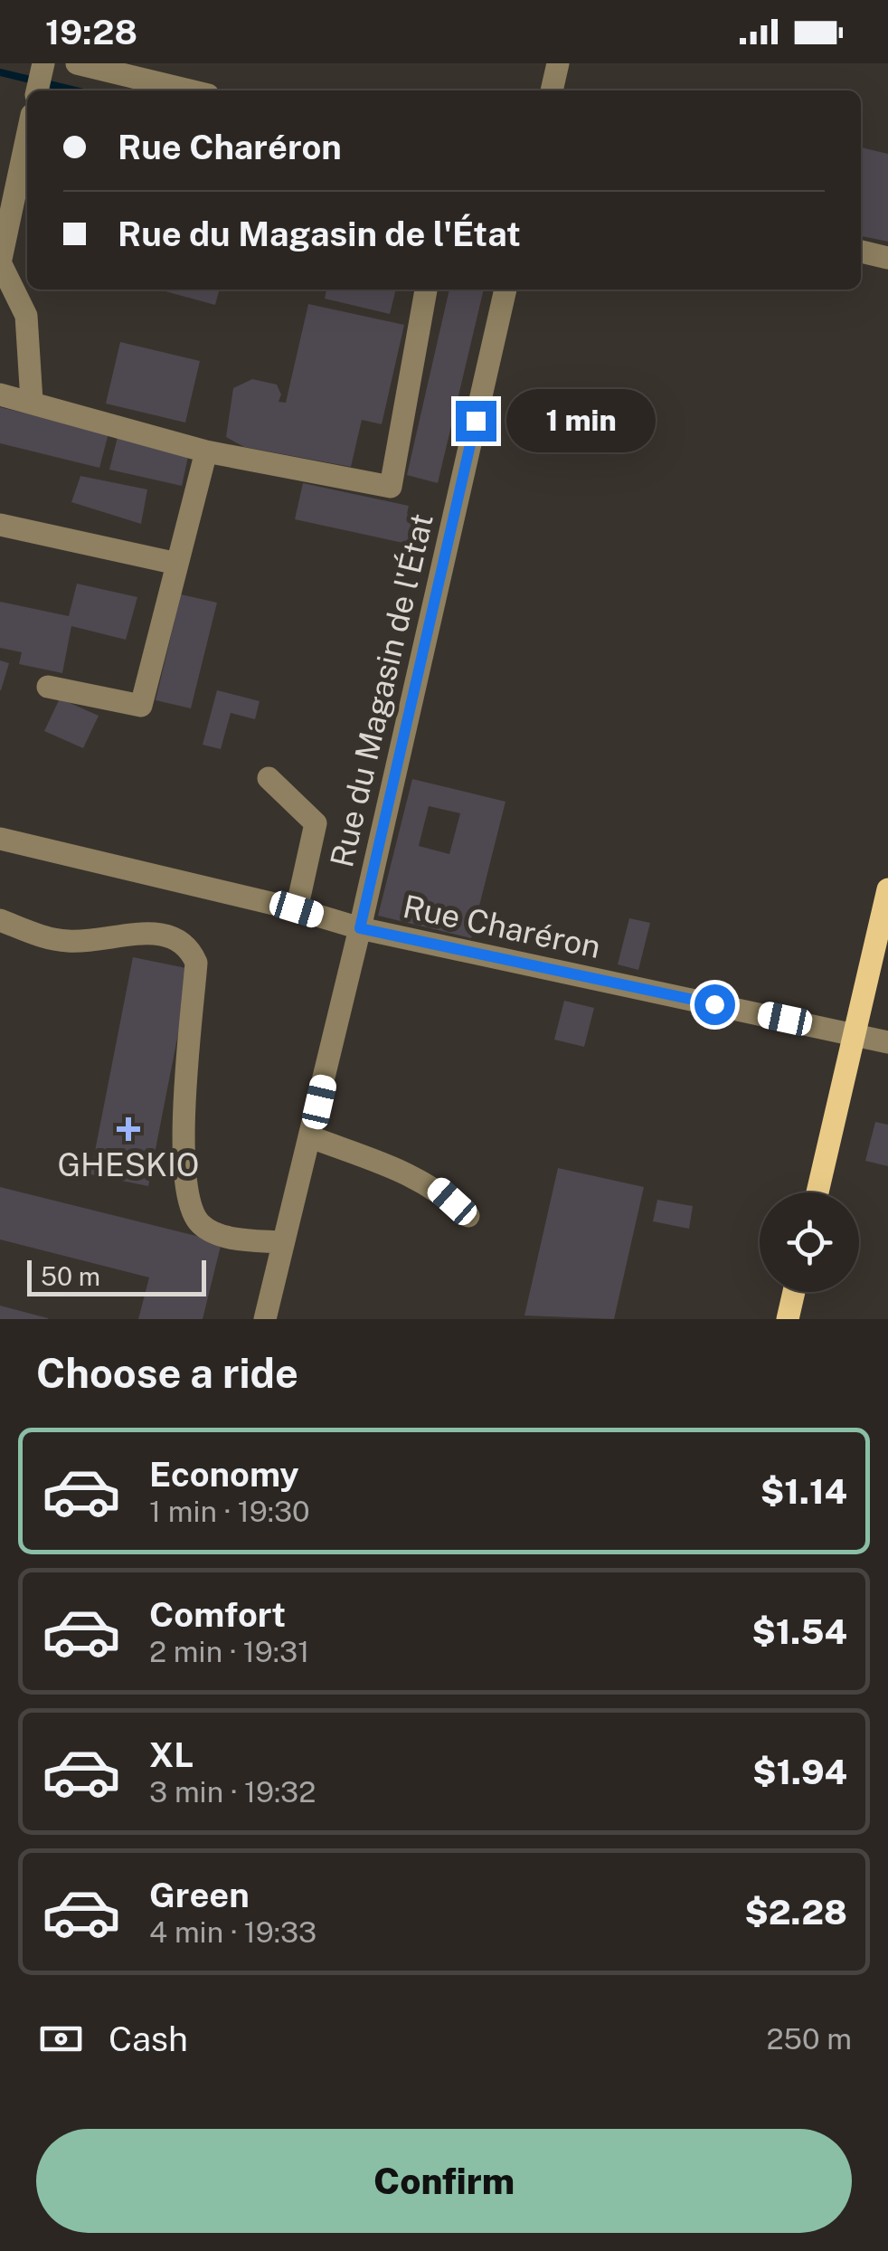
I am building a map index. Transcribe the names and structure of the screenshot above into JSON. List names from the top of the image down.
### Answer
{
  "streets": {
    "street": ["Rue du Magasin de l'État", "Rue Charéron"]
  },
  "crossings": [
    ["Rue du Magasin de l'État", "Rue Charéron"]
  ],
  "places": {
    "health": ["GHESKIO"]
  },
  "scale_bar": "50 m",
  "page": {
    "status": "19:28",
    "banner": ["Rue Charéron", "Rue du Magasin de l'État"],
    "bubble": "1 min",
    "scale": "50 m",
    "heading": "Choose a ride",
    "list": [
      {
        "name": "Economy",
        "note": "1 min · 19:30",
        "value": "$1.14"
      },
      {
        "name": "Comfort",
        "note": "2 min · 19:31",
        "value": "$1.54"
      },
      {
        "name": "XL",
        "note": "3 min · 19:32",
        "value": "$1.94"
      },
      {
        "name": "Green",
        "note": "4 min · 19:33",
        "value": "$2.28"
      }
    ],
    "pay": ["Cash", "250 m"],
    "buttons": "Confirm"
  }
}
